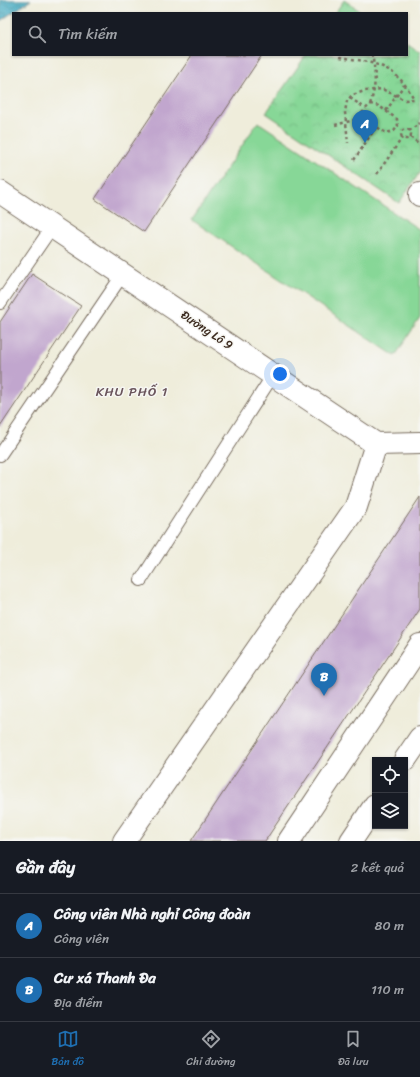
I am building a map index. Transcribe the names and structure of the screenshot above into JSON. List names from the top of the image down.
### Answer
{
  "streets": {
    "street": ["Đường Lô 9"]
  },
  "districts": ["KHU PHỐ 1"],
  "page": {
    "search": "Tìm kiếm",
    "pins": ["A", "B"],
    "heading": ["Gần đây", "2 kết quả"],
    "list": [
      {
        "mark": "A",
        "name": "Công viên Nhà nghỉ Công đoàn",
        "note": "Công viên",
        "value": "80 m"
      },
      {
        "mark": "B",
        "name": "Cư xá Thanh Đa",
        "note": "Địa điểm",
        "value": "110 m"
      }
    ],
    "nav": ["Bản đồ", "Chỉ đường", "Đã lưu"]
  }
}
